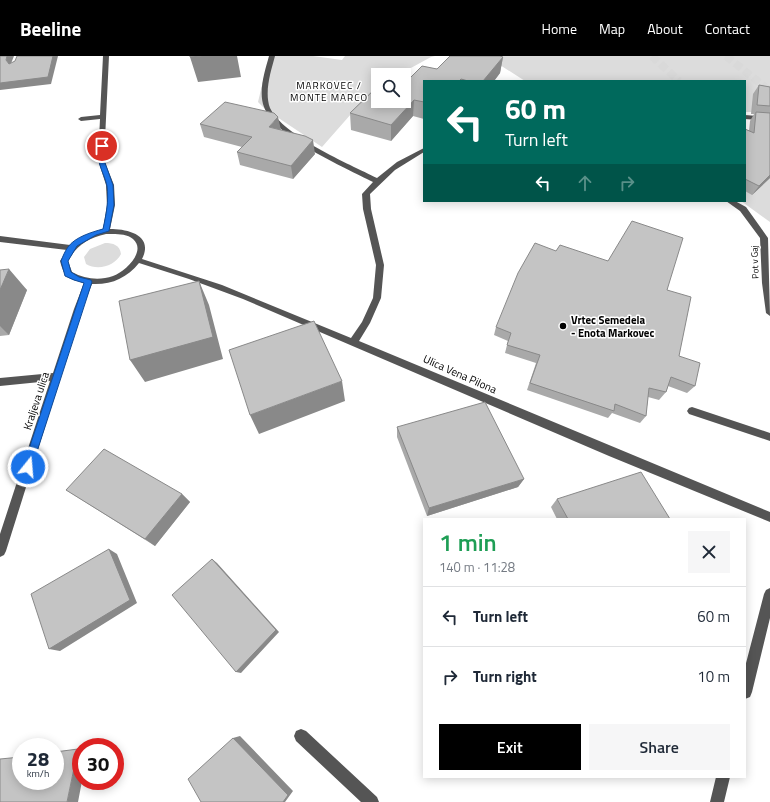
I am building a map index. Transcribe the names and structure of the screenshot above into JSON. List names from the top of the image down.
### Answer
{
  "streets": {
    "street": ["Pot v Gaj", "Ulica Vena Pilona", "Kraljeva ulica"]
  },
  "crossings": [
    ["Ulica Vena Pilona", "Kraljeva ulica"]
  ],
  "districts": ["MARKOVEC / MONTE MARCO"],
  "places": ["Vrtec Semedela - Enota Markovec"],
  "page": {
    "header": "Beeline",
    "nav": [
      "Home",
      "Map",
      "About",
      "Contact"
    ],
    "turn": ["60 m", "Turn left"],
    "heading": ["1 min", "140 m · 11:28"],
    "list": [
      {
        "name": "Turn left",
        "value": "60 m"
      },
      {
        "name": "Turn right",
        "value": "10 m"
      }
    ],
    "buttons": ["Exit", "Share"],
    "speed": "28 km/h",
    "limit": "30"
  }
}
